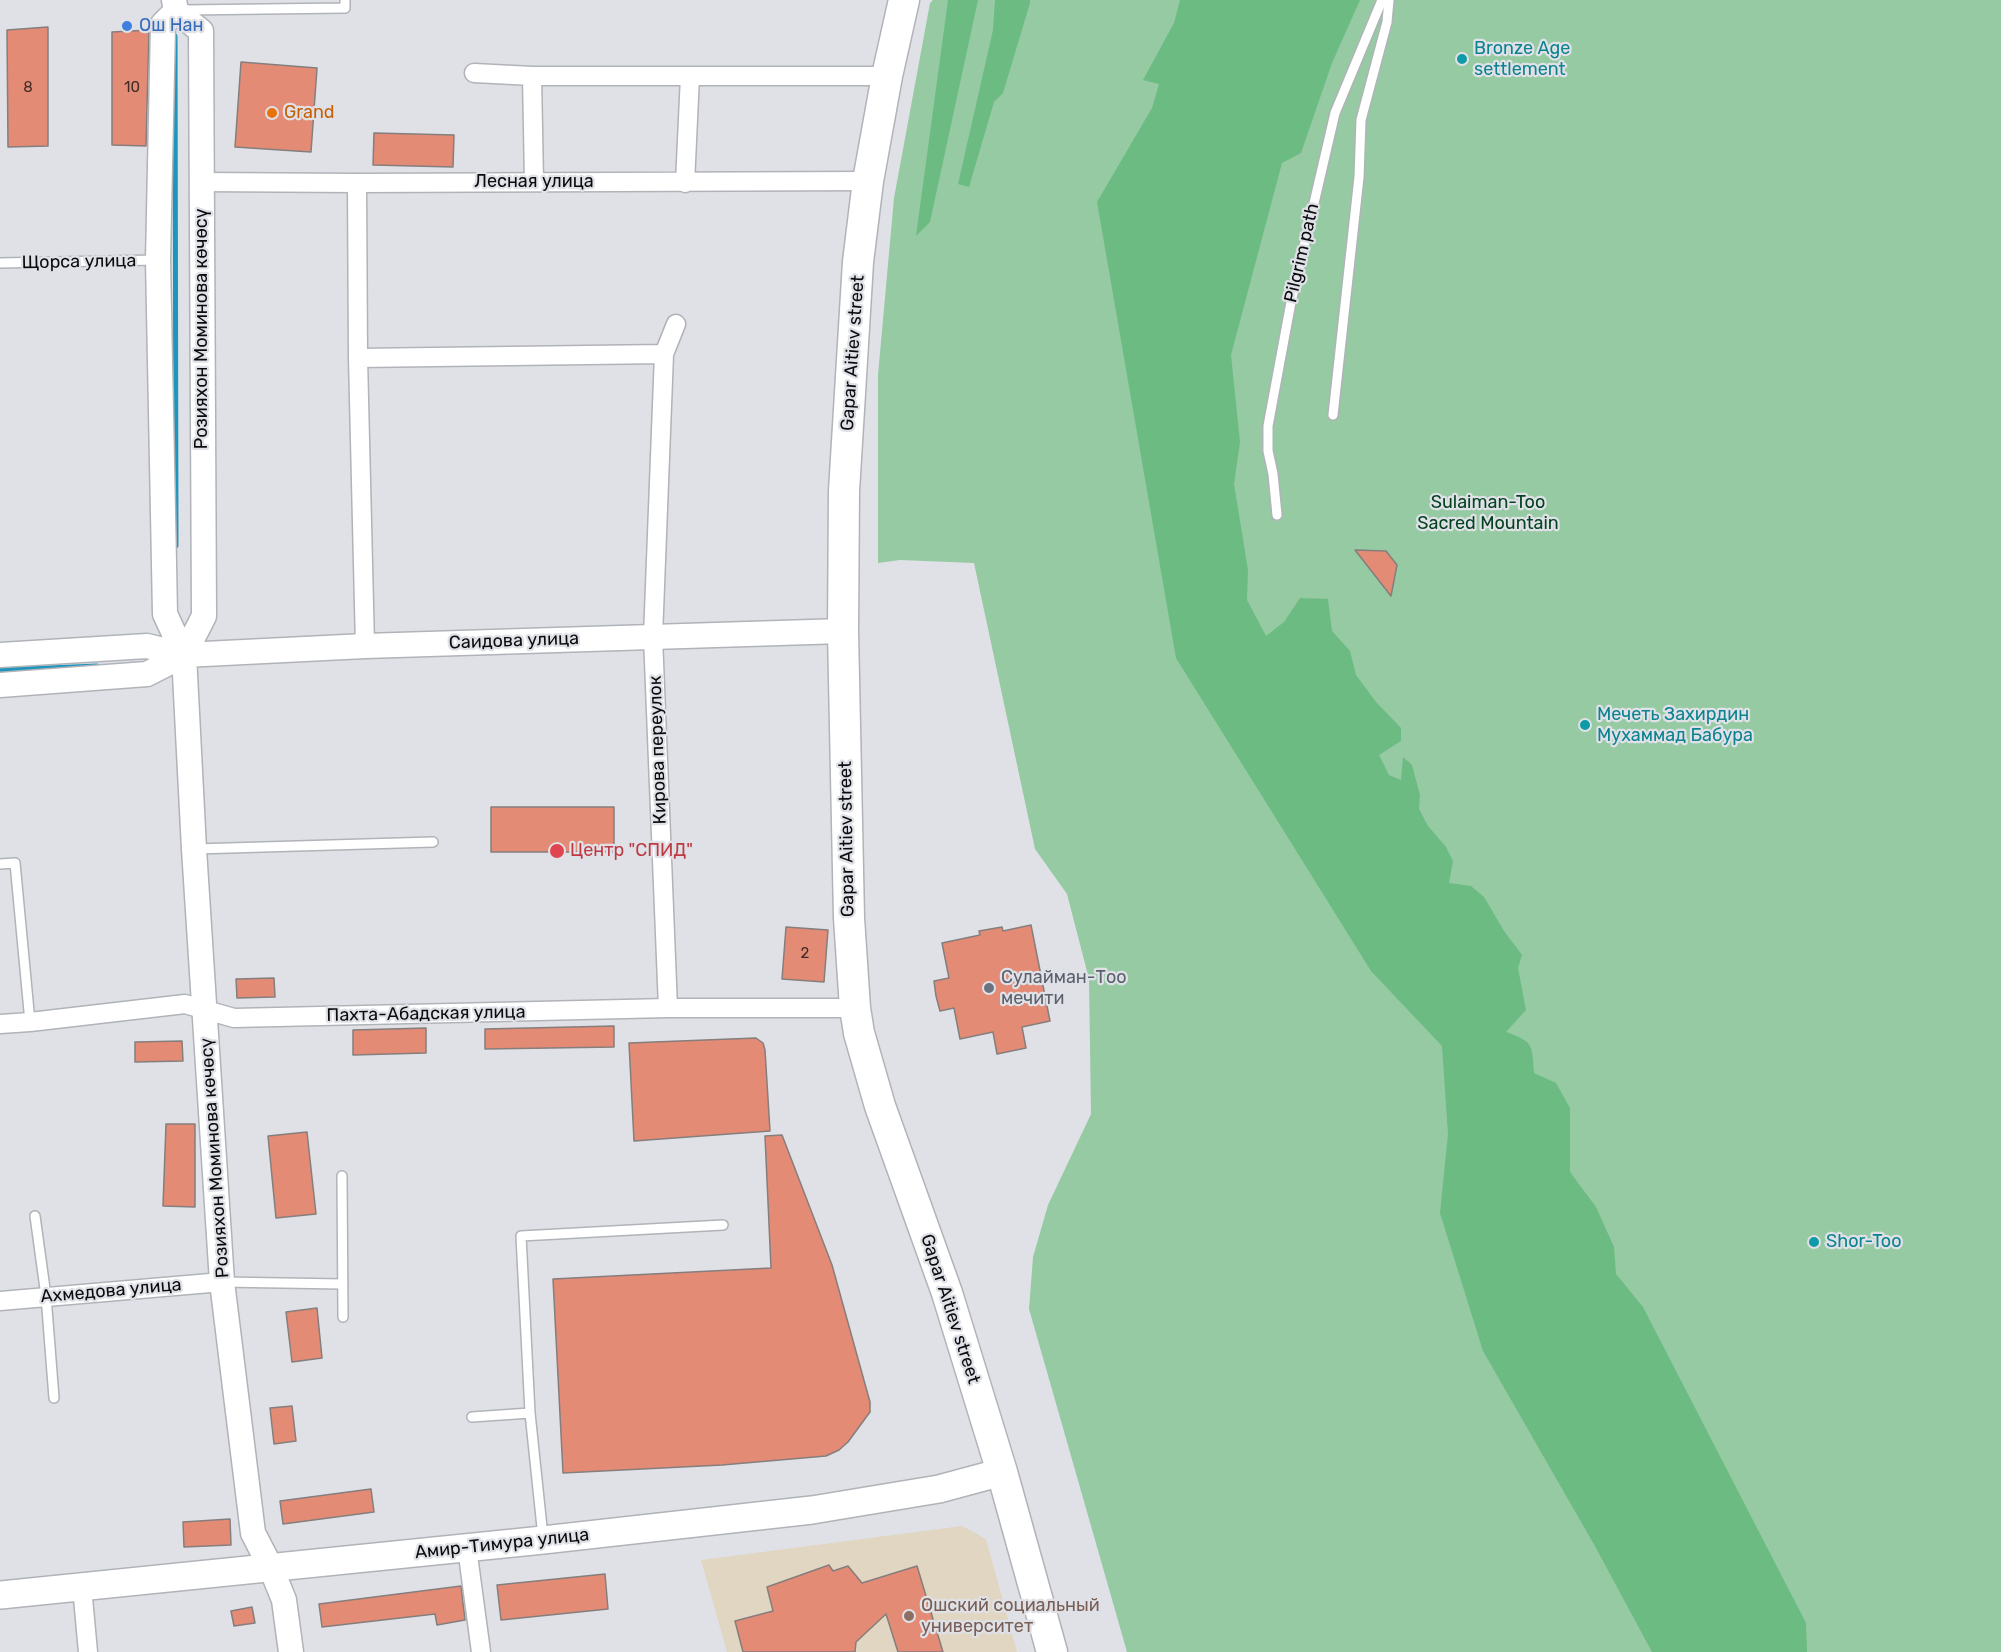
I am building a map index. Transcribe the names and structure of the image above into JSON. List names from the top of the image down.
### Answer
{
  "streets": {
    "main road": ["Gapar Aitiev street", "Амир-Тимура улица"],
    "street": [
      "Лесная улица",
      "Розияхон Моминова көчөсү",
      "Саидова улица",
      "Кирова переулок",
      "Пахта-Абадская улица",
      "Ахмедова улица"
    ],
    "lane": ["Pilgrim path", "Щорса улица"]
  },
  "crossings": [
    ["Лесная улица", "Розияхон Моминова көчөсү"],
    ["Лесная улица", "Gapar Aitiev street"],
    ["Щорса улица", "Розияхон Моминова көчөсү"],
    ["Розияхон Моминова көчөсү", "Саидова улица"],
    ["Розияхон Моминова көчөсү", "Пахта-Абадская улица"],
    ["Розияхон Моминова көчөсү", "Ахмедова улица"],
    ["Розияхон Моминова көчөсү", "Амир-Тимура улица"],
    ["Gapar Aitiev street", "Саидова улица"],
    ["Gapar Aitiev street", "Пахта-Абадская улица"],
    ["Gapar Aitiev street", "Амир-Тимура улица"],
    ["Саидова улица", "Кирова переулок"],
    ["Кирова переулок", "Пахта-Абадская улица"]
  ],
  "parks": ["Sulaiman-Too Sacred Mountain"],
  "places": [
    "Ош Нан",
    "Bronze Age settlement",
    "Grand",
    "Мечеть Захирдин Мухаммад Бабура",
    "Центр \"СПИД\"",
    "Сулайман-Тоо мечити",
    "Shor-Too",
    "Ошский социальный университет"
  ],
  "house_numbers": ["8", "10", "2"]
}
